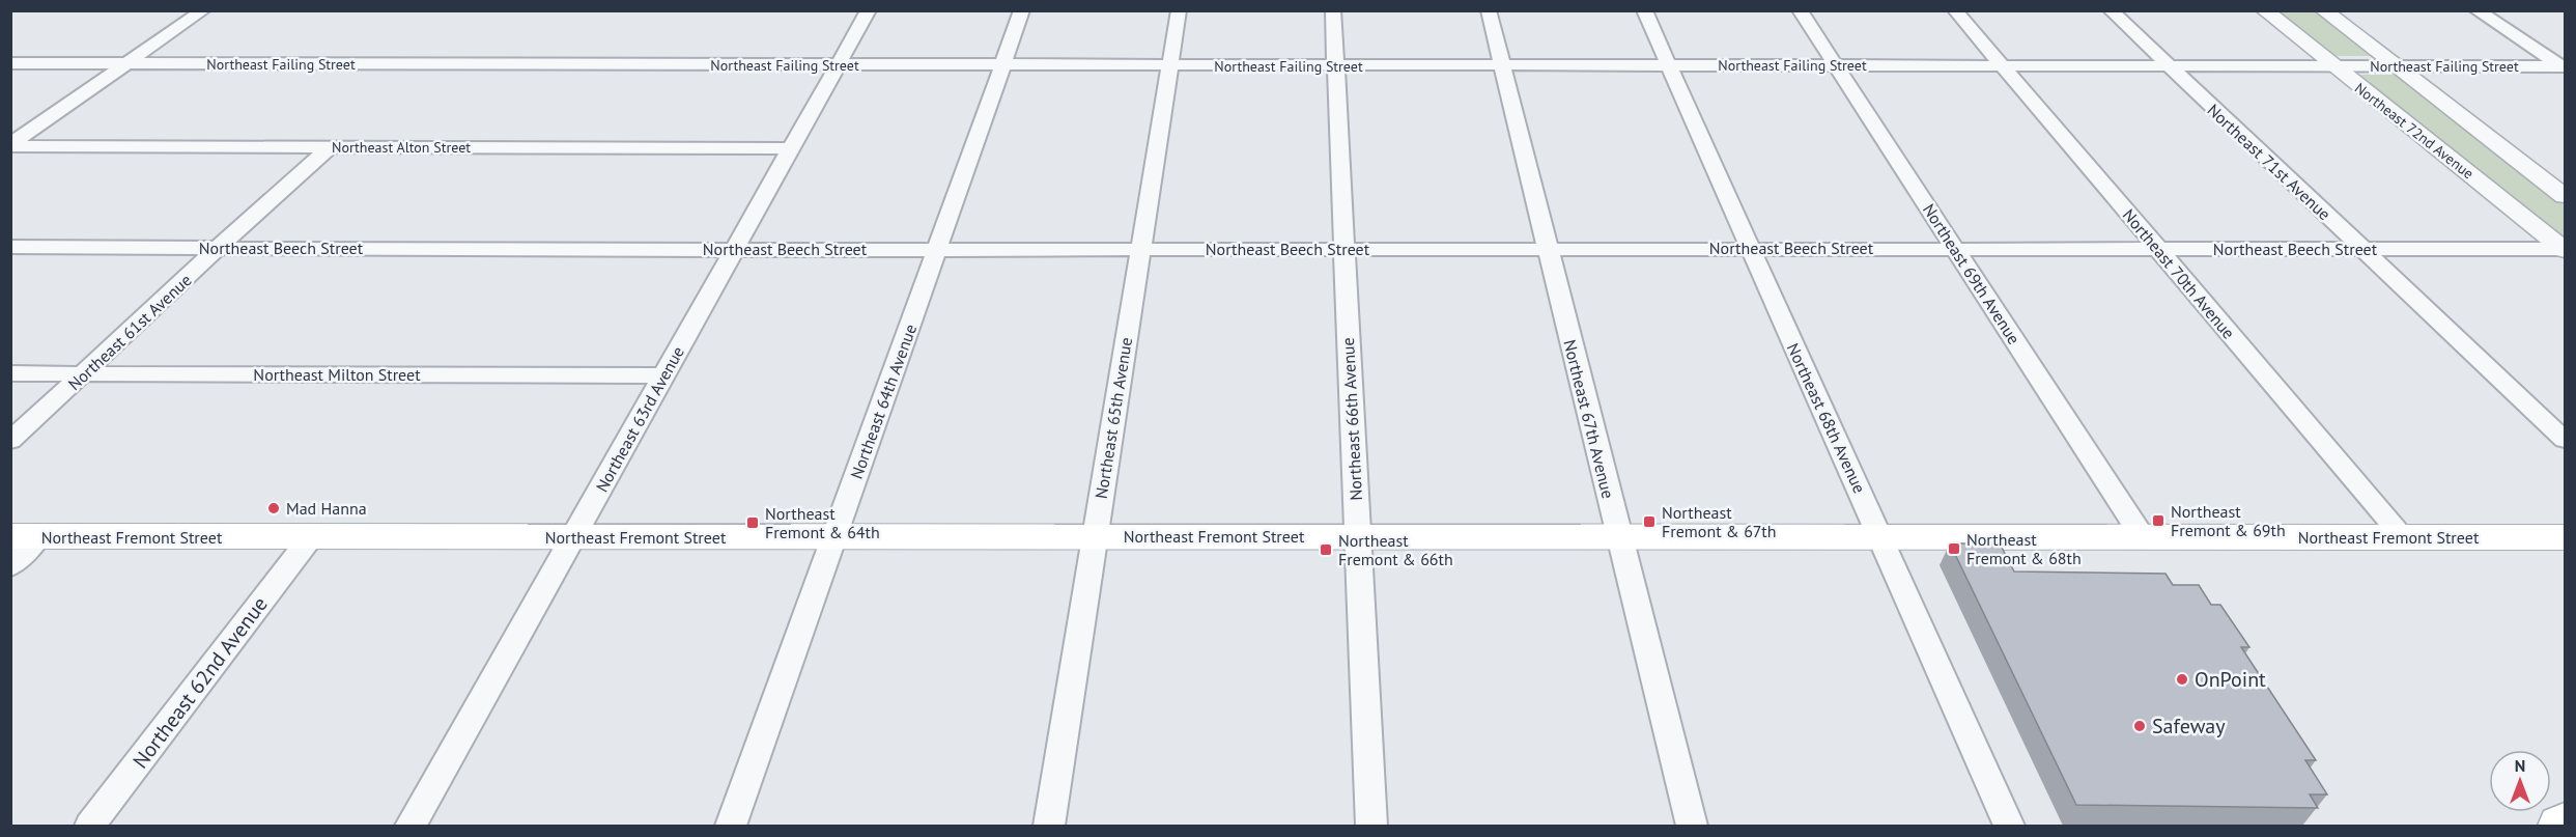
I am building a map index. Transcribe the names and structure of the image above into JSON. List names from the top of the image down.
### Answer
{
  "streets": {
    "main road": ["Northeast Fremont Street"],
    "street": [
      "Northeast Failing Street",
      "Northeast 72nd Avenue",
      "Northeast Alton Street",
      "Northeast 71st Avenue",
      "Northeast Beech Street",
      "Northeast 69th Avenue",
      "Northeast 70th Avenue",
      "Northeast 61st Avenue",
      "Northeast Milton Street",
      "Northeast 64th Avenue",
      "Northeast 65th Avenue",
      "Northeast 68th Avenue",
      "Northeast 63rd Avenue",
      "Northeast 66th Avenue",
      "Northeast 67th Avenue",
      "Northeast 62nd Avenue"
    ]
  },
  "crossings": [
    ["Northeast Failing Street", "Northeast 72nd Avenue"],
    ["Northeast Failing Street", "Northeast 71st Avenue"],
    ["Northeast Failing Street", "Northeast 69th Avenue"],
    ["Northeast Failing Street", "Northeast 70th Avenue"],
    ["Northeast Failing Street", "Northeast 64th Avenue"],
    ["Northeast Failing Street", "Northeast 65th Avenue"],
    ["Northeast Failing Street", "Northeast 68th Avenue"],
    ["Northeast Failing Street", "Northeast 63rd Avenue"],
    ["Northeast Failing Street", "Northeast 66th Avenue"],
    ["Northeast Failing Street", "Northeast 67th Avenue"],
    ["Northeast 72nd Avenue", "Northeast Beech Street"],
    ["Northeast Alton Street", "Northeast 61st Avenue"],
    ["Northeast Alton Street", "Northeast 63rd Avenue"],
    ["Northeast 71st Avenue", "Northeast Beech Street"],
    ["Northeast Beech Street", "Northeast 69th Avenue"],
    ["Northeast Beech Street", "Northeast 70th Avenue"],
    ["Northeast Beech Street", "Northeast 61st Avenue"],
    ["Northeast Beech Street", "Northeast 64th Avenue"],
    ["Northeast Beech Street", "Northeast 65th Avenue"],
    ["Northeast Beech Street", "Northeast 68th Avenue"],
    ["Northeast Beech Street", "Northeast 63rd Avenue"],
    ["Northeast Beech Street", "Northeast 66th Avenue"],
    ["Northeast Beech Street", "Northeast 67th Avenue"],
    ["Northeast 69th Avenue", "Northeast Fremont Street"],
    ["Northeast 70th Avenue", "Northeast Fremont Street"],
    ["Northeast 61st Avenue", "Northeast Milton Street"],
    ["Northeast Milton Street", "Northeast 63rd Avenue"],
    ["Northeast 64th Avenue", "Northeast Fremont Street"],
    ["Northeast 65th Avenue", "Northeast Fremont Street"],
    ["Northeast 68th Avenue", "Northeast Fremont Street"],
    ["Northeast 63rd Avenue", "Northeast Fremont Street"],
    ["Northeast 66th Avenue", "Northeast Fremont Street"],
    ["Northeast 67th Avenue", "Northeast Fremont Street"],
    ["Northeast Fremont Street", "Northeast 62nd Avenue"]
  ],
  "places": {
    "other": ["Mad Hanna", "OnPoint", "Safeway"],
    "transit": [
      "Northeast Fremont & 69th",
      "Northeast Fremont & 67th",
      "Northeast Fremont & 64th",
      "Northeast Fremont & 68th",
      "Northeast Fremont & 66th"
    ]
  },
  "north": "top"
}
